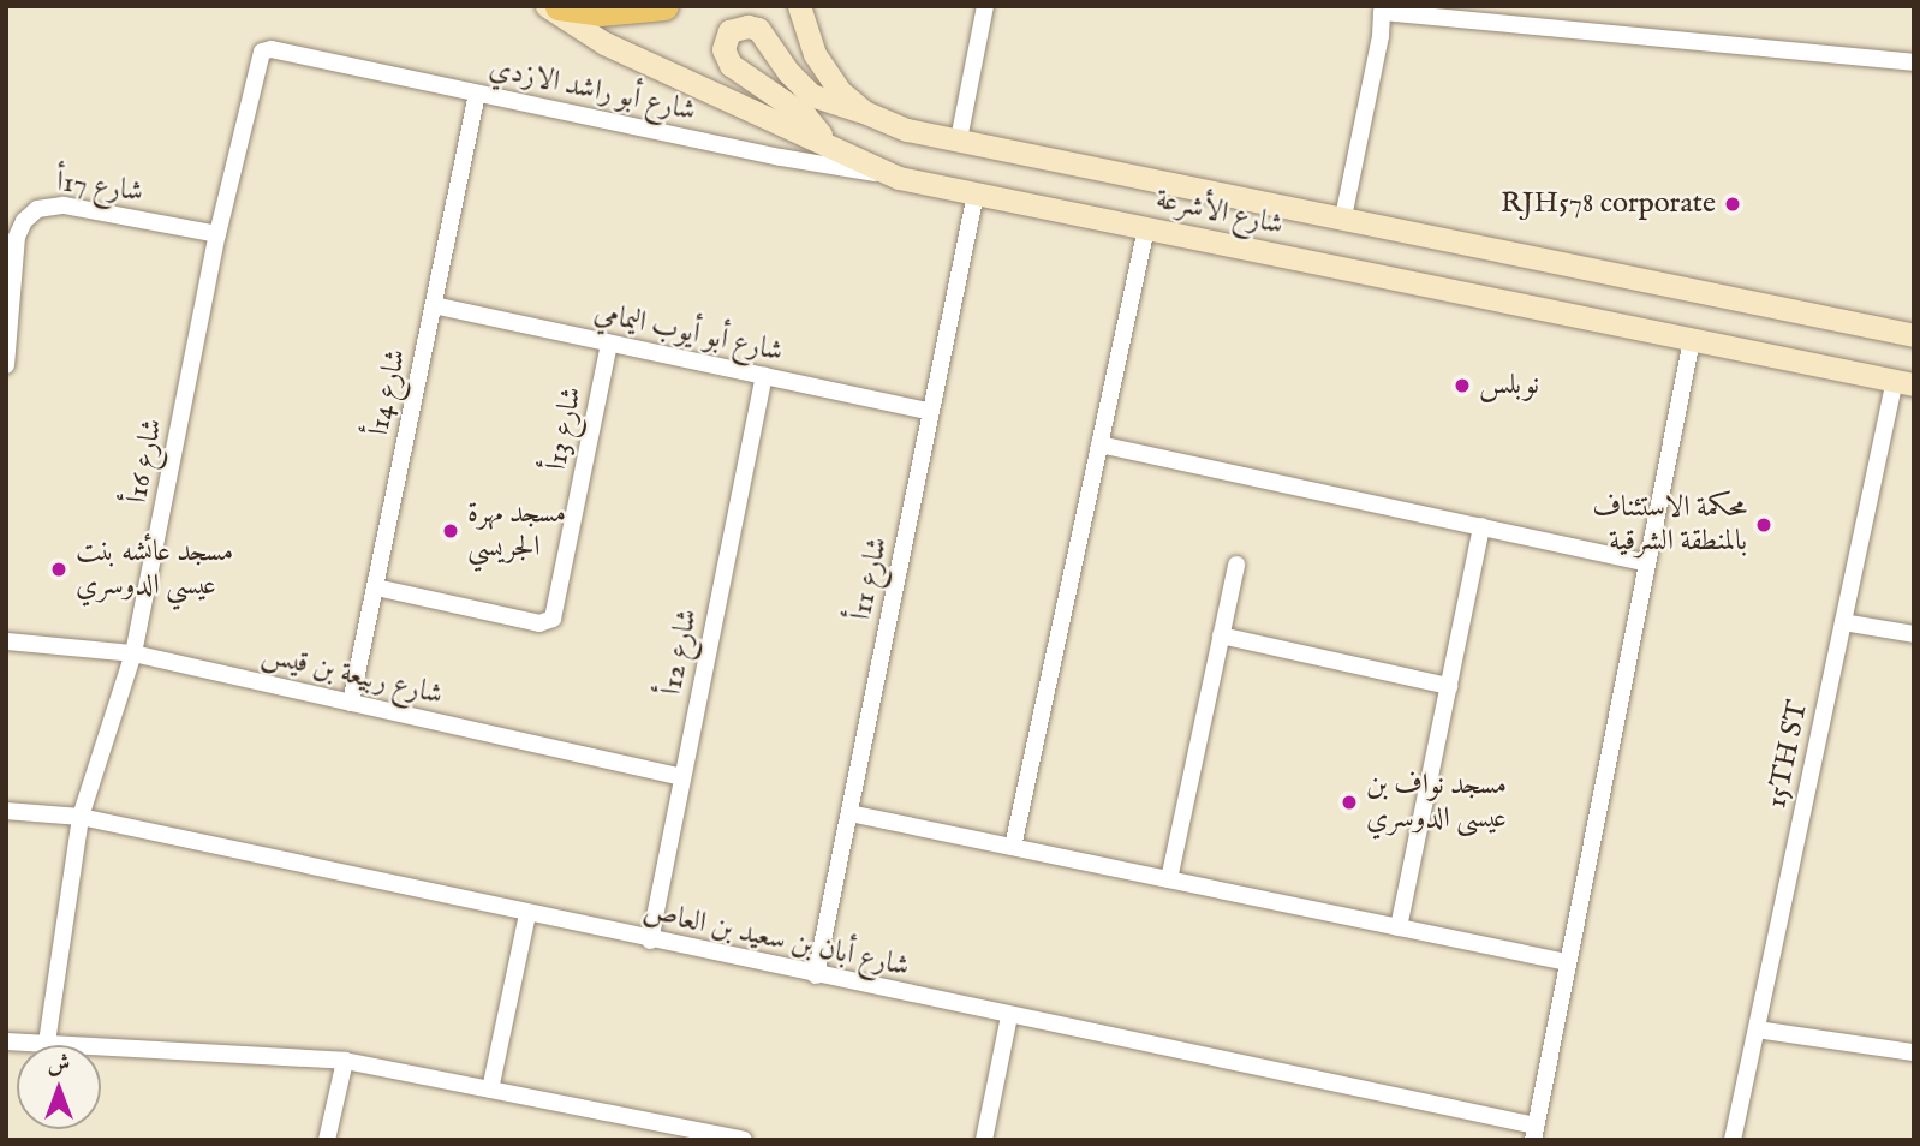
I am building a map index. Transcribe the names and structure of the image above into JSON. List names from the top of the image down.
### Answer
{
  "streets": {
    "street": [
      "شارع أبو راشد الازدي",
      "شارع 17أ",
      "شارع الأشرعة",
      "شارع أبو أيوب اليمامي",
      "شارع 14أ",
      "شارع 13أ",
      "شارع 16أ",
      "شارع 11أ",
      "شارع 12أ",
      "شارع ربيعة بن قيس",
      "15TH ST",
      "شارع أبان بن سعيد بن العاص"
    ]
  },
  "crossings": [
    ["شارع أبو راشد الازدي", "شارع الأشرعة"],
    ["شارع أبو راشد الازدي", "شارع 14أ"],
    ["شارع أبو راشد الازدي", "شارع 16أ"],
    ["شارع 17أ", "شارع 16أ"],
    ["شارع الأشرعة", "شارع 11أ"],
    ["شارع الأشرعة", "15TH ST"],
    ["شارع أبو أيوب اليمامي", "شارع 14أ"],
    ["شارع أبو أيوب اليمامي", "شارع 13أ"],
    ["شارع أبو أيوب اليمامي", "شارع 11أ"],
    ["شارع أبو أيوب اليمامي", "شارع 12أ"],
    ["شارع 14أ", "شارع 13أ"],
    ["شارع 14أ", "شارع ربيعة بن قيس"],
    ["شارع 16أ", "شارع ربيعة بن قيس"],
    ["شارع 16أ", "شارع أبان بن سعيد بن العاص"],
    ["شارع 11أ", "شارع أبان بن سعيد بن العاص"],
    ["شارع 12أ", "شارع ربيعة بن قيس"],
    ["شارع 12أ", "شارع أبان بن سعيد بن العاص"]
  ],
  "places": [
    "RJH578 corporate",
    "نوبلس",
    "محكمة الاستئناف بالمنطقة الشرقية",
    "مسجد مهرة الجريسي",
    "مسجد عائشه بنت عيسي الدوسري",
    "مسجد نواف بن عيسى الدوسري"
  ],
  "north": "top"
}
